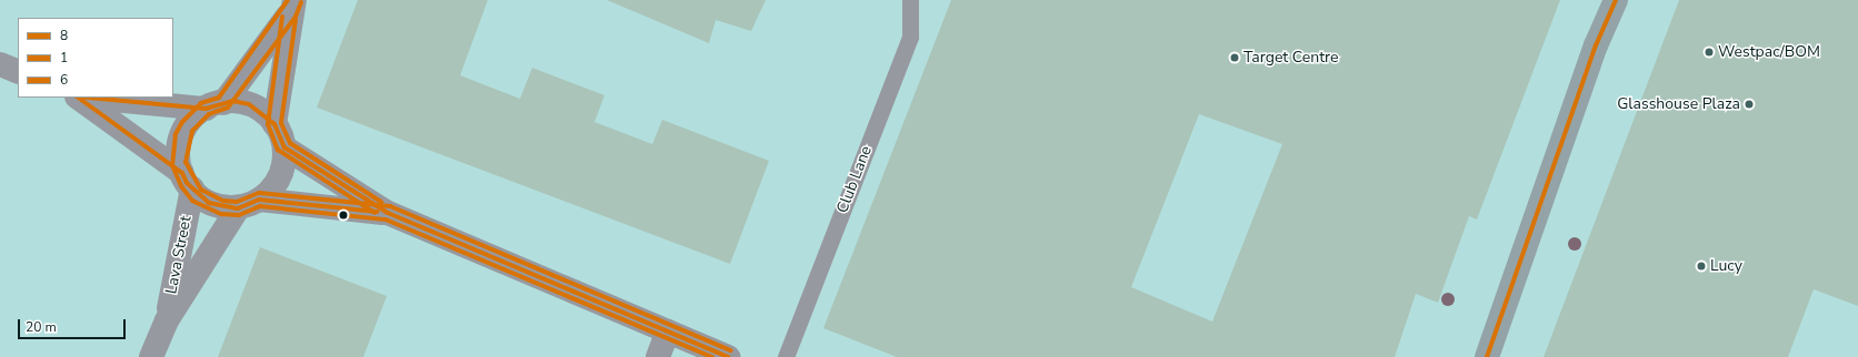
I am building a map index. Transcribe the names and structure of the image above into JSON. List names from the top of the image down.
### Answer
{
  "streets": {
    "street": ["Lava Street"],
    "lane": ["Club Lane"]
  },
  "places": [
    "Westpac/BOM",
    "Target Centre",
    "Glasshouse Plaza",
    "Lucy"
  ],
  "lines": ["transit line 8", "transit line 1", "transit line 6"],
  "legend": ["8", "1", "6"],
  "scale_bar": "20 m"
}
